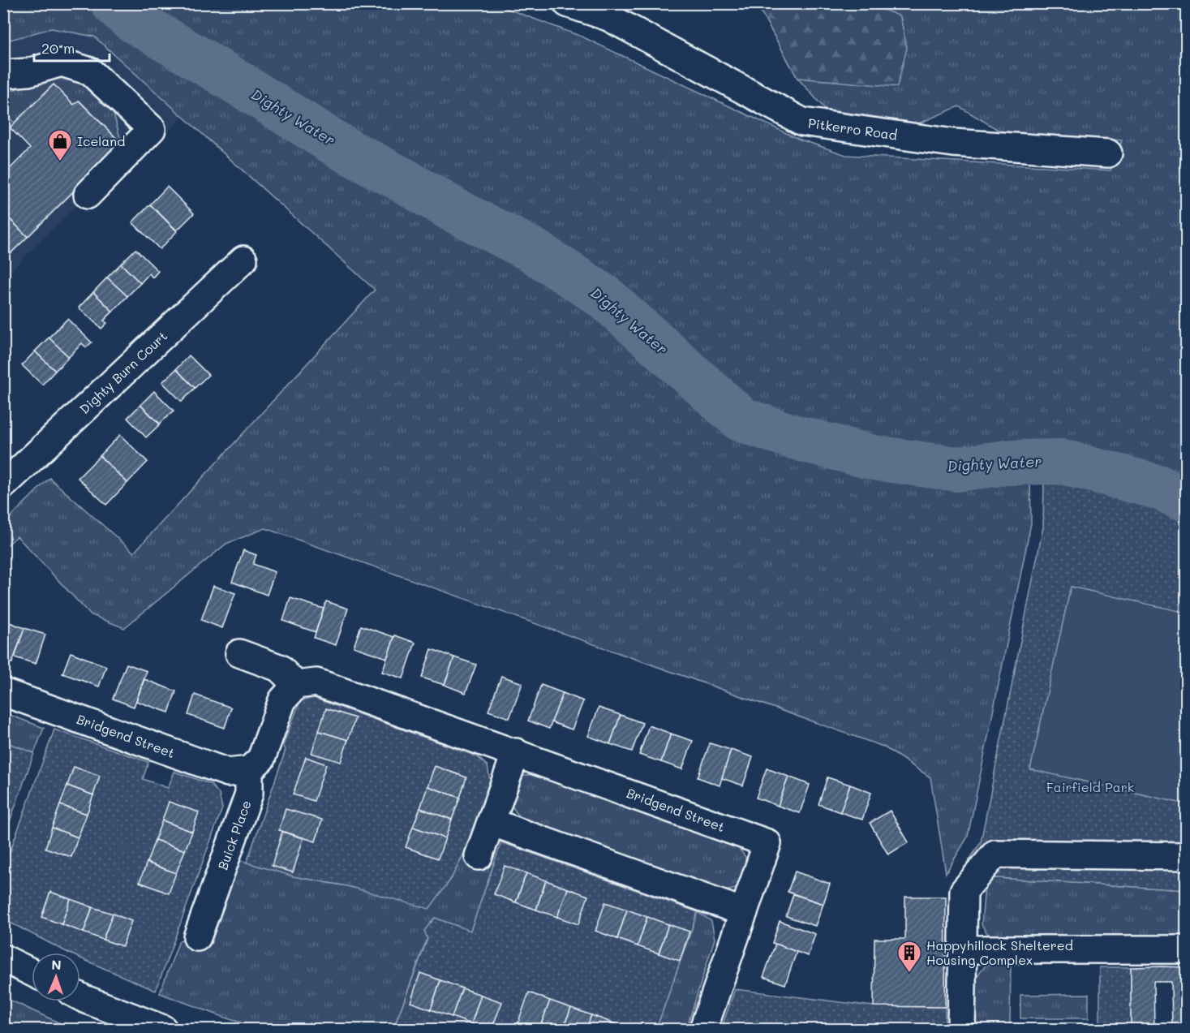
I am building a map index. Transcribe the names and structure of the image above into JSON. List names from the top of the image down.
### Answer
{
  "streets": {
    "street": [
      "Pitkerro Road",
      "Dighty Burn Court",
      "Bridgend Street",
      "Buick Place"
    ]
  },
  "crossings": [
    ["Bridgend Street", "Buick Place"]
  ],
  "water": ["Dighty Water"],
  "parks": ["Fairfield Park"],
  "places": {
    "shop": ["Iceland"],
    "building": ["Happyhillock Sheltered Housing Complex"]
  },
  "scale_bar": "20 m",
  "north": "top"
}
